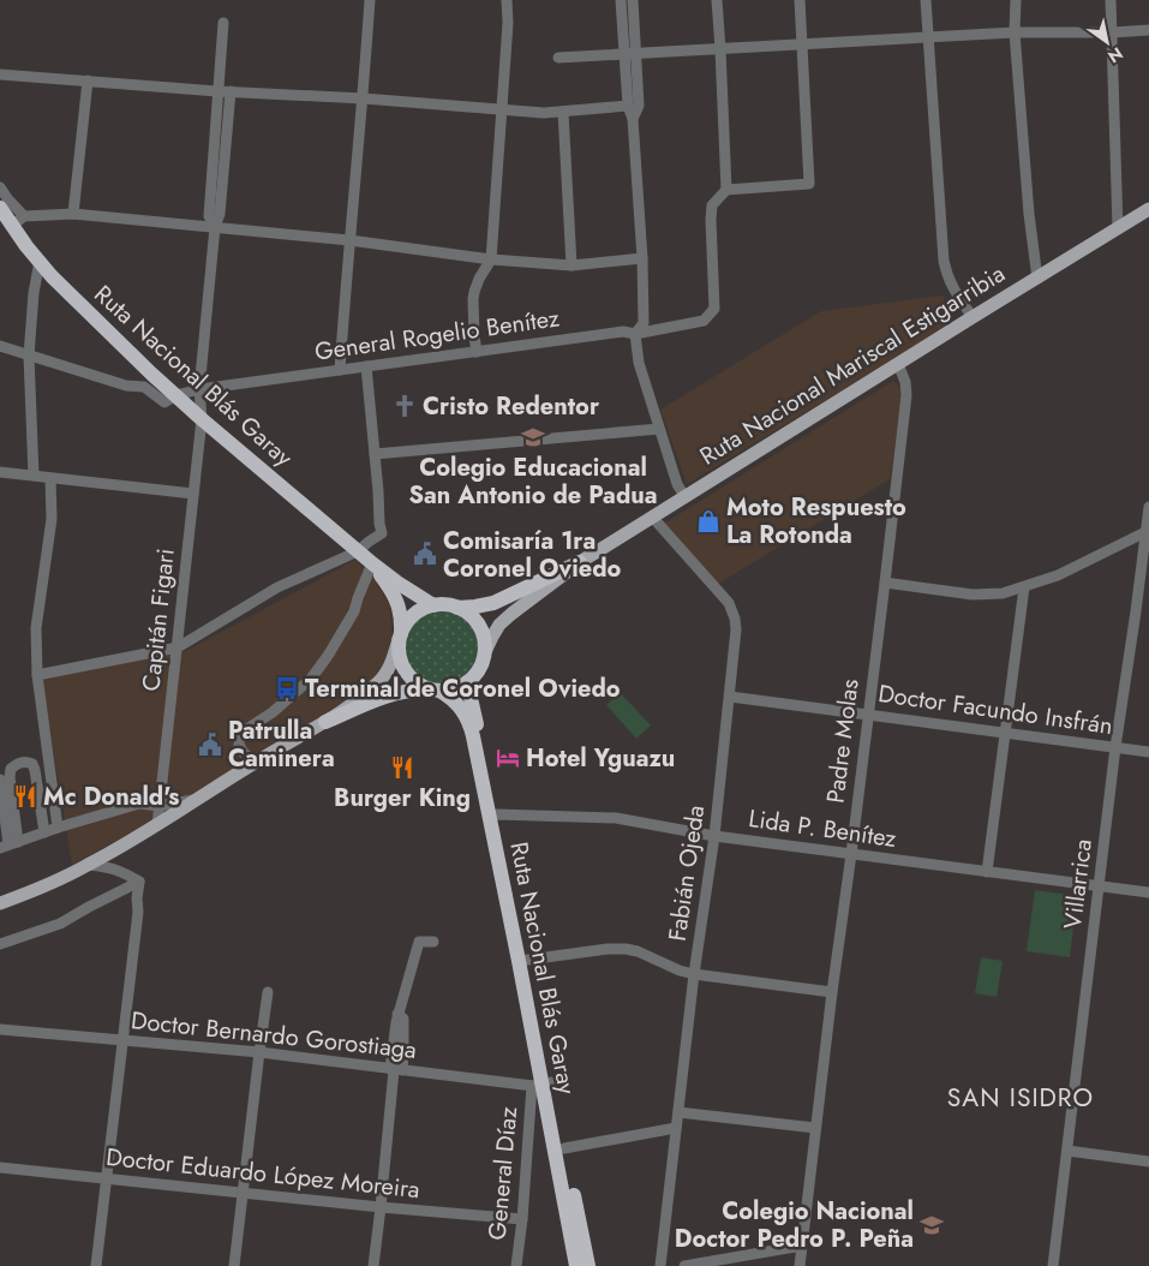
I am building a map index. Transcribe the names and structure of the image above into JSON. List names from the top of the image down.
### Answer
{
  "streets": {
    "highway": ["Ruta Nacional Blás Garay"],
    "main road": ["Ruta Nacional Mariscal Estigarribia"],
    "street": [
      "General Rogelio Benítez",
      "Capitán Figari",
      "Doctor Facundo Insfrán",
      "Padre Molas",
      "Lida P. Benítez",
      "Fabián Ojeda",
      "Villarrica",
      "Doctor Bernardo Gorostiaga",
      "Doctor Eduardo López Moreira",
      "General Díaz"
    ]
  },
  "crossings": [
    ["General Rogelio Benítez", "Ruta Nacional Blás Garay"],
    ["General Rogelio Benítez", "Capitán Figari"],
    ["Ruta Nacional Mariscal Estigarribia", "Ruta Nacional Blás Garay"],
    ["Ruta Nacional Mariscal Estigarribia", "Padre Molas"],
    ["Ruta Nacional Mariscal Estigarribia", "Fabián Ojeda"],
    ["Ruta Nacional Blás Garay", "Capitán Figari"],
    ["Ruta Nacional Blás Garay", "Lida P. Benítez"],
    ["Ruta Nacional Blás Garay", "Doctor Bernardo Gorostiaga"],
    ["Ruta Nacional Blás Garay", "General Díaz"],
    ["Doctor Facundo Insfrán", "Padre Molas"],
    ["Doctor Facundo Insfrán", "Fabián Ojeda"],
    ["Doctor Facundo Insfrán", "Villarrica"],
    ["Padre Molas", "Lida P. Benítez"],
    ["Lida P. Benítez", "Fabián Ojeda"],
    ["Lida P. Benítez", "Villarrica"],
    ["Doctor Bernardo Gorostiaga", "General Díaz"],
    ["Doctor Eduardo López Moreira", "General Díaz"]
  ],
  "districts": ["SAN ISIDRO"],
  "places": {
    "church": ["Cristo Redentor"],
    "school or university": ["Colegio Educacional San Antonio de Padua", "Colegio Nacional Doctor Pedro P. Peña"],
    "shop": ["Moto Respuesto La Rotonda"],
    "public building": ["Comisaría 1ra Coronel Oviedo", "Patrulla Caminera"],
    "bus stop": ["Terminal de Coronel Oviedo"],
    "hotel": ["Hotel Yguazu"],
    "restaurant": ["Burger King", "Mc Donald's"]
  },
  "north": "bottom right"
}
